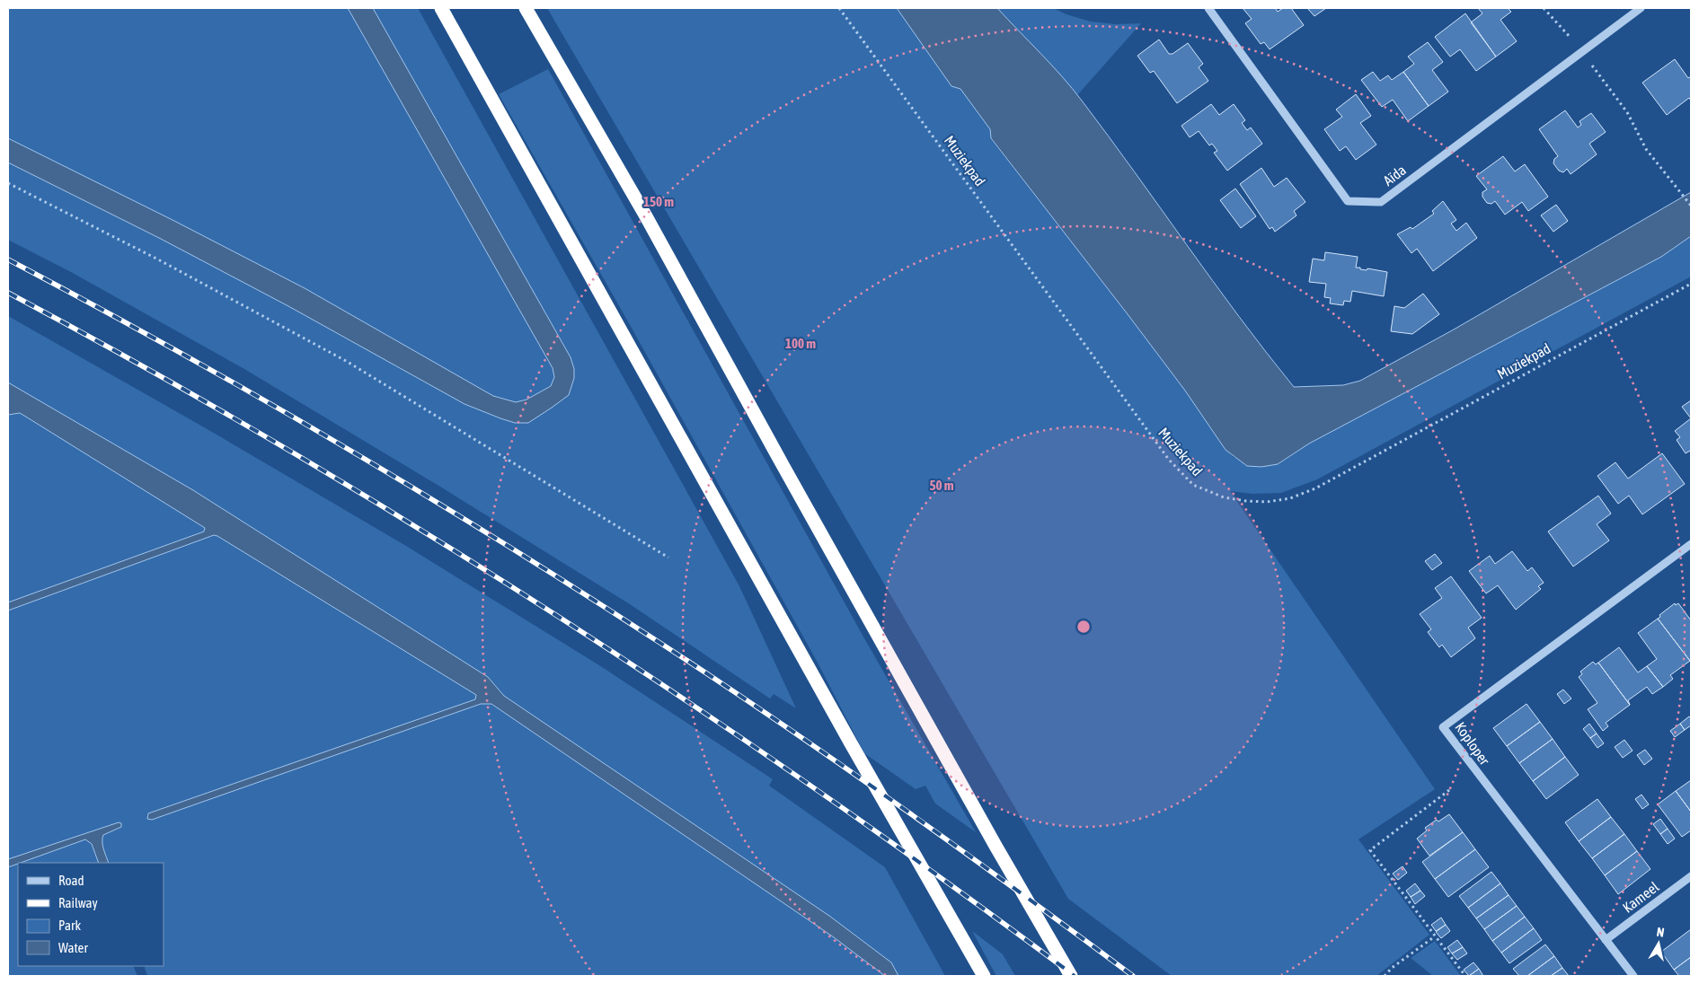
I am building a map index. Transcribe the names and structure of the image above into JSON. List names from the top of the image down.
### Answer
{
  "streets": {
    "street": ["Aïda", "Koploper", "Kameel"],
    "path": ["Muziekpad"]
  },
  "crossings": [
    ["Koploper", "Kameel"]
  ],
  "legend": [
    "Road",
    "Railway",
    "Park",
    "Water"
  ],
  "north": "top",
  "rings": ["150 m", "100 m", "50 m"]
}
